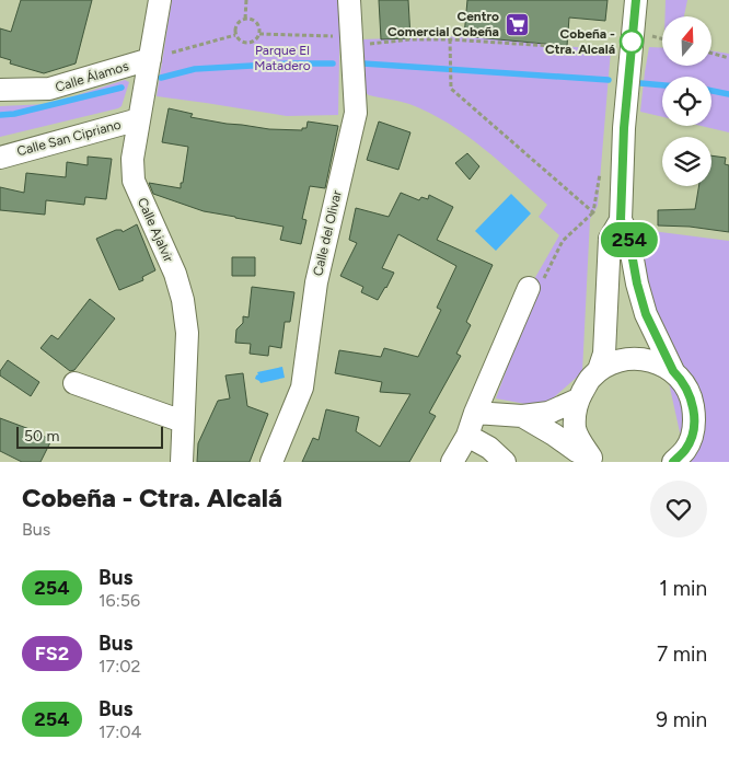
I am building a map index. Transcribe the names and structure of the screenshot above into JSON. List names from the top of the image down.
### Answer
{
  "streets": {
    "street": [
      "Calle Álamos",
      "Calle San Cipriano",
      "Calle Ajalvir",
      "Calle del Olivar"
    ]
  },
  "crossings": [
    ["Calle Álamos", "Calle Ajalvir"],
    ["Calle San Cipriano", "Calle Ajalvir"]
  ],
  "parks": ["Parque El Matadero"],
  "places": {
    "supermarket": ["Centro Comercial Cobeña"],
    "other": ["Cobeña - Ctra. Alcalá"]
  },
  "lines": ["bus line 254"],
  "scale_bar": "50 m",
  "north": "top",
  "page": {
    "on_map": "254",
    "scale": "50 m",
    "heading": ["Cobeña - Ctra. Alcalá", "Bus"],
    "list": [
      {
        "mark": "254",
        "name": "Bus",
        "note": "16:56",
        "value": "1 min"
      },
      {
        "mark": "FS2",
        "name": "Bus",
        "note": "17:02",
        "value": "7 min"
      },
      {
        "mark": "254",
        "name": "Bus",
        "note": "17:04",
        "value": "9 min"
      }
    ]
  }
}
